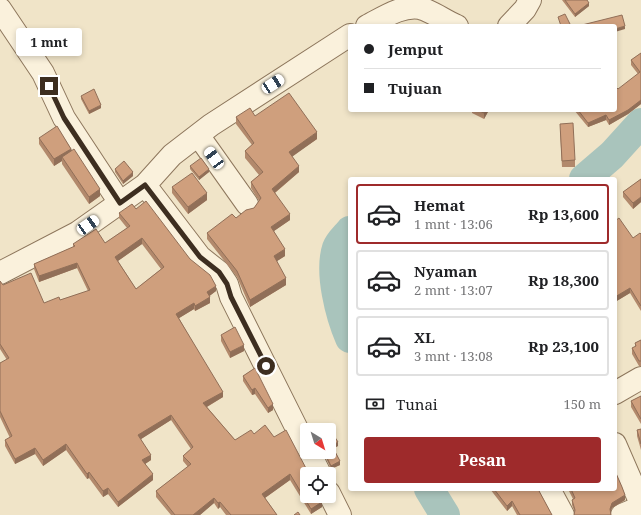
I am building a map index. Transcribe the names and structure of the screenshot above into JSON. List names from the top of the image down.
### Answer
{
  "north": "bottom right",
  "page": {
    "banner": ["Jemput", "Tujuan"],
    "bubble": "1 mnt",
    "list": [
      {
        "name": "Hemat",
        "note": "1 mnt · 13:06",
        "value": "Rp 13,600"
      },
      {
        "name": "Nyaman",
        "note": "2 mnt · 13:07",
        "value": "Rp 18,300"
      },
      {
        "name": "XL",
        "note": "3 mnt · 13:08",
        "value": "Rp 23,100"
      }
    ],
    "pay": ["Tunai", "150 m"],
    "buttons": "Pesan"
  }
}
